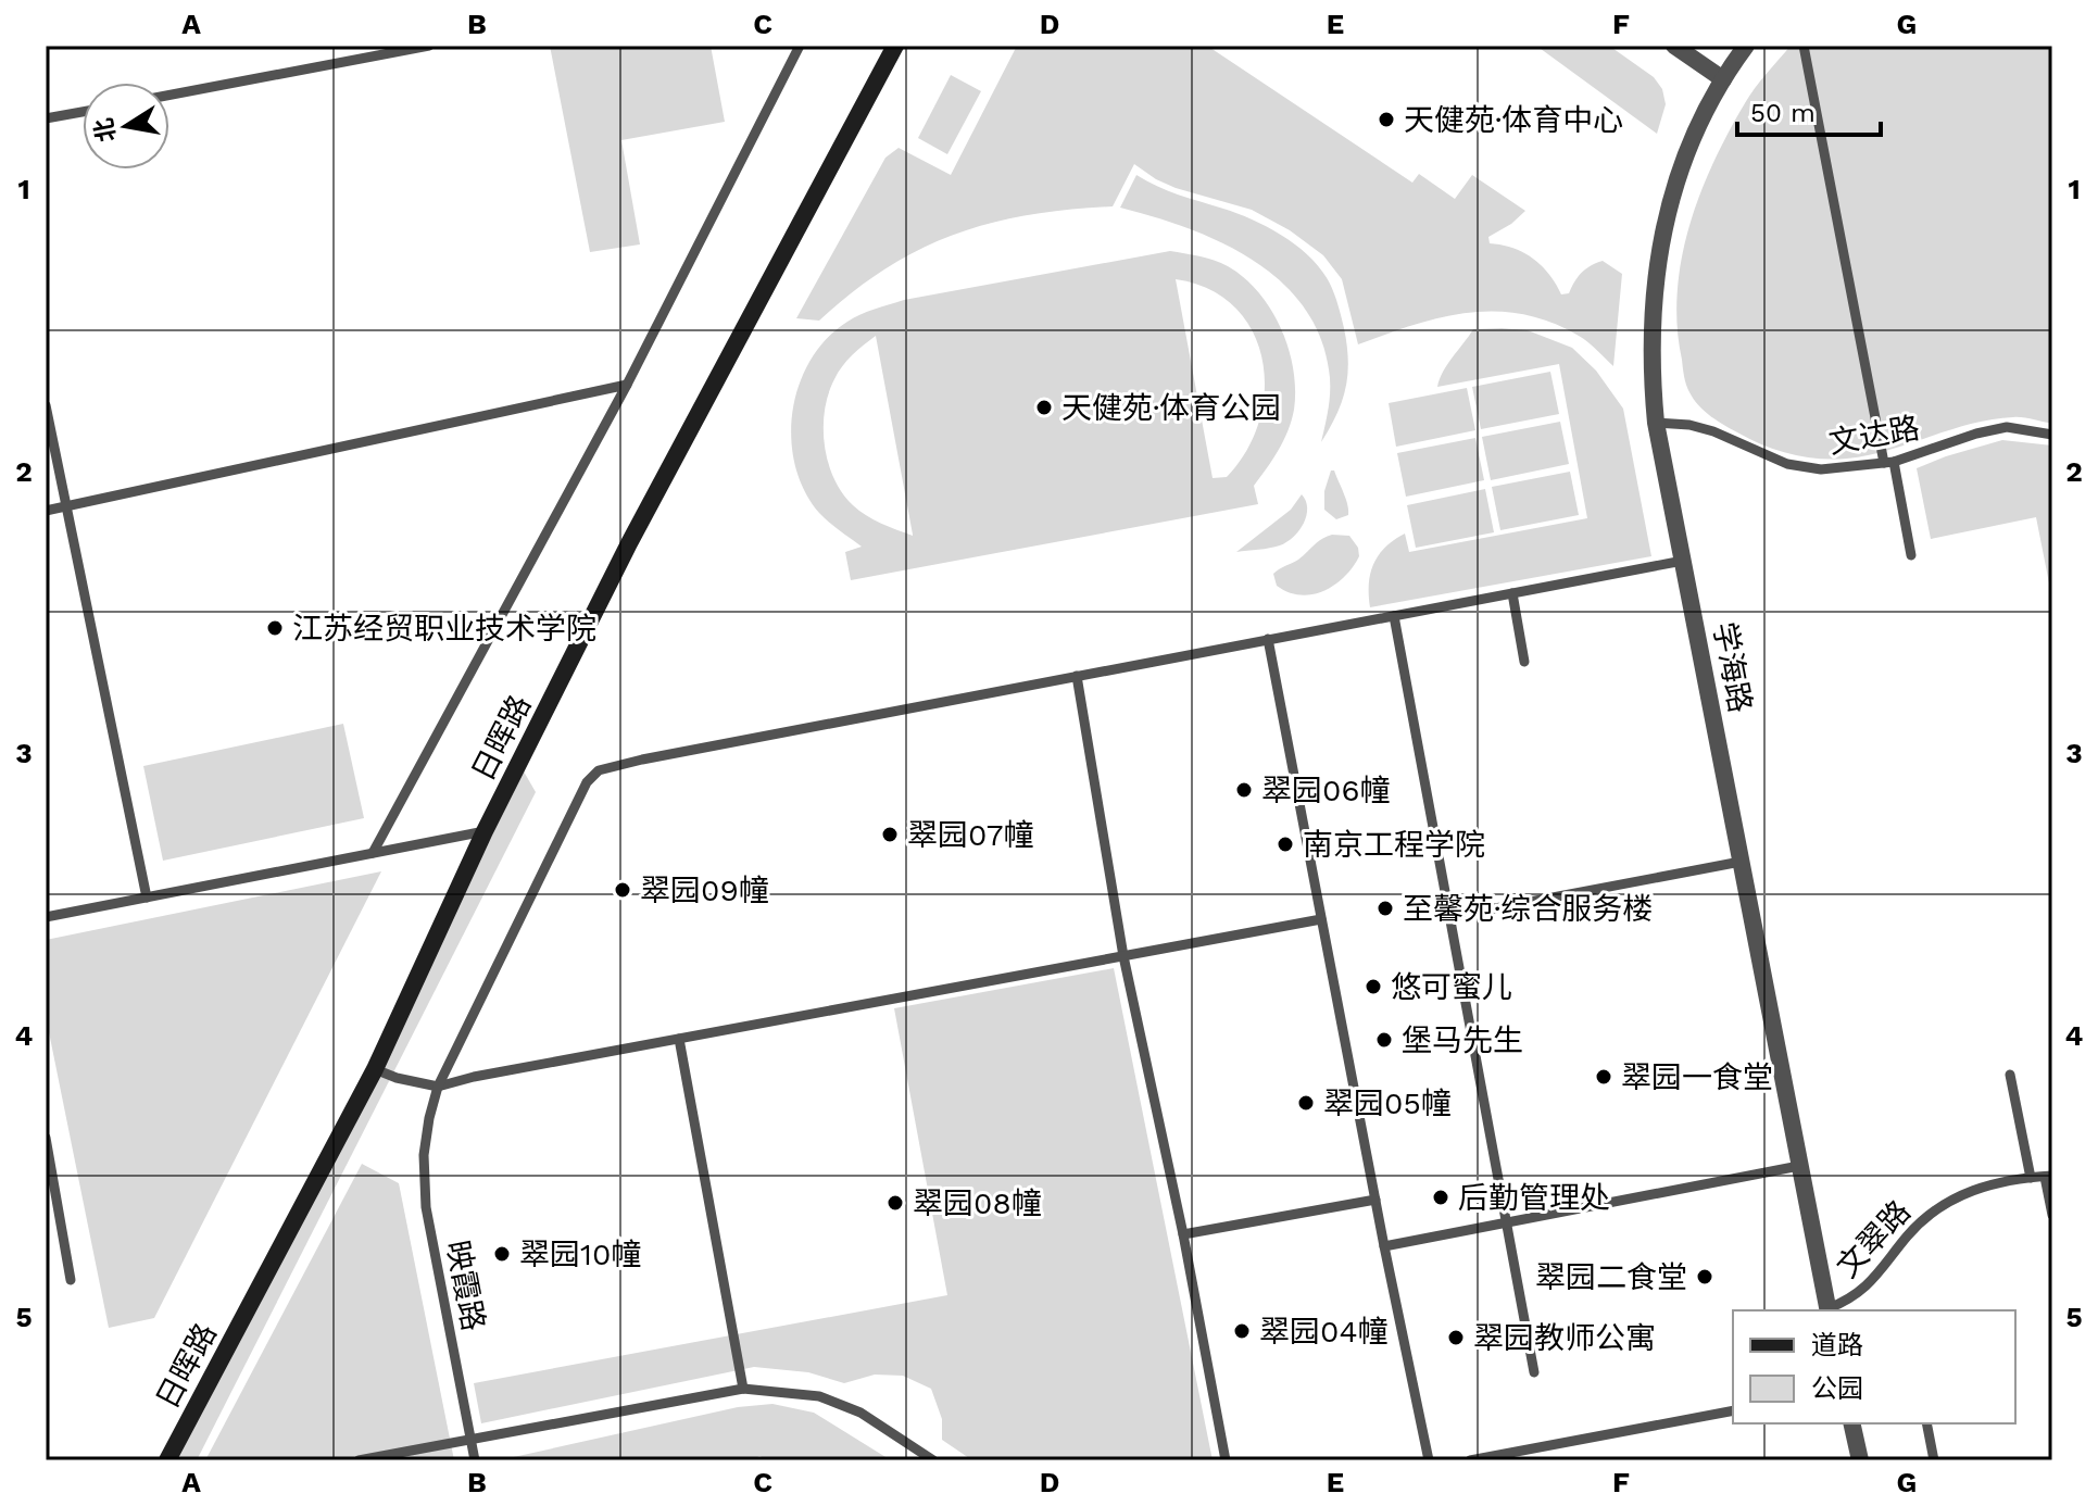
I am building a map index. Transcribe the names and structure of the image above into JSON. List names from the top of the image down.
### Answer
{
  "streets": {
    "street": ["学海路", "日晖路"],
    "lane": ["文达路", "文翠路", "映霞路"]
  },
  "crossings": [
    ["文达路", "学海路"],
    ["学海路", "文翠路"]
  ],
  "places": [
    "天健苑·体育中心",
    "天健苑·体育公园",
    "江苏经贸职业技术学院",
    "翠园06幢",
    "翠园07幢",
    "南京工程学院",
    "翠园09幢",
    "至馨苑·综合服务楼",
    "悠可蜜儿",
    "堡马先生",
    "翠园一食堂",
    "翠园05幢",
    "后勤管理处",
    "翠园08幢",
    "翠园10幢",
    "翠园二食堂",
    "翠园04幢",
    "翠园教师公寓"
  ],
  "legend": ["道路", "公园"],
  "scale_bar": "50 m",
  "north": "left",
  "grid": {
    "columns": [
      "A",
      "B",
      "C",
      "D",
      "E",
      "F",
      "G"
    ],
    "rows": [
      "1",
      "2",
      "3",
      "4",
      "5"
    ]
  }
}
